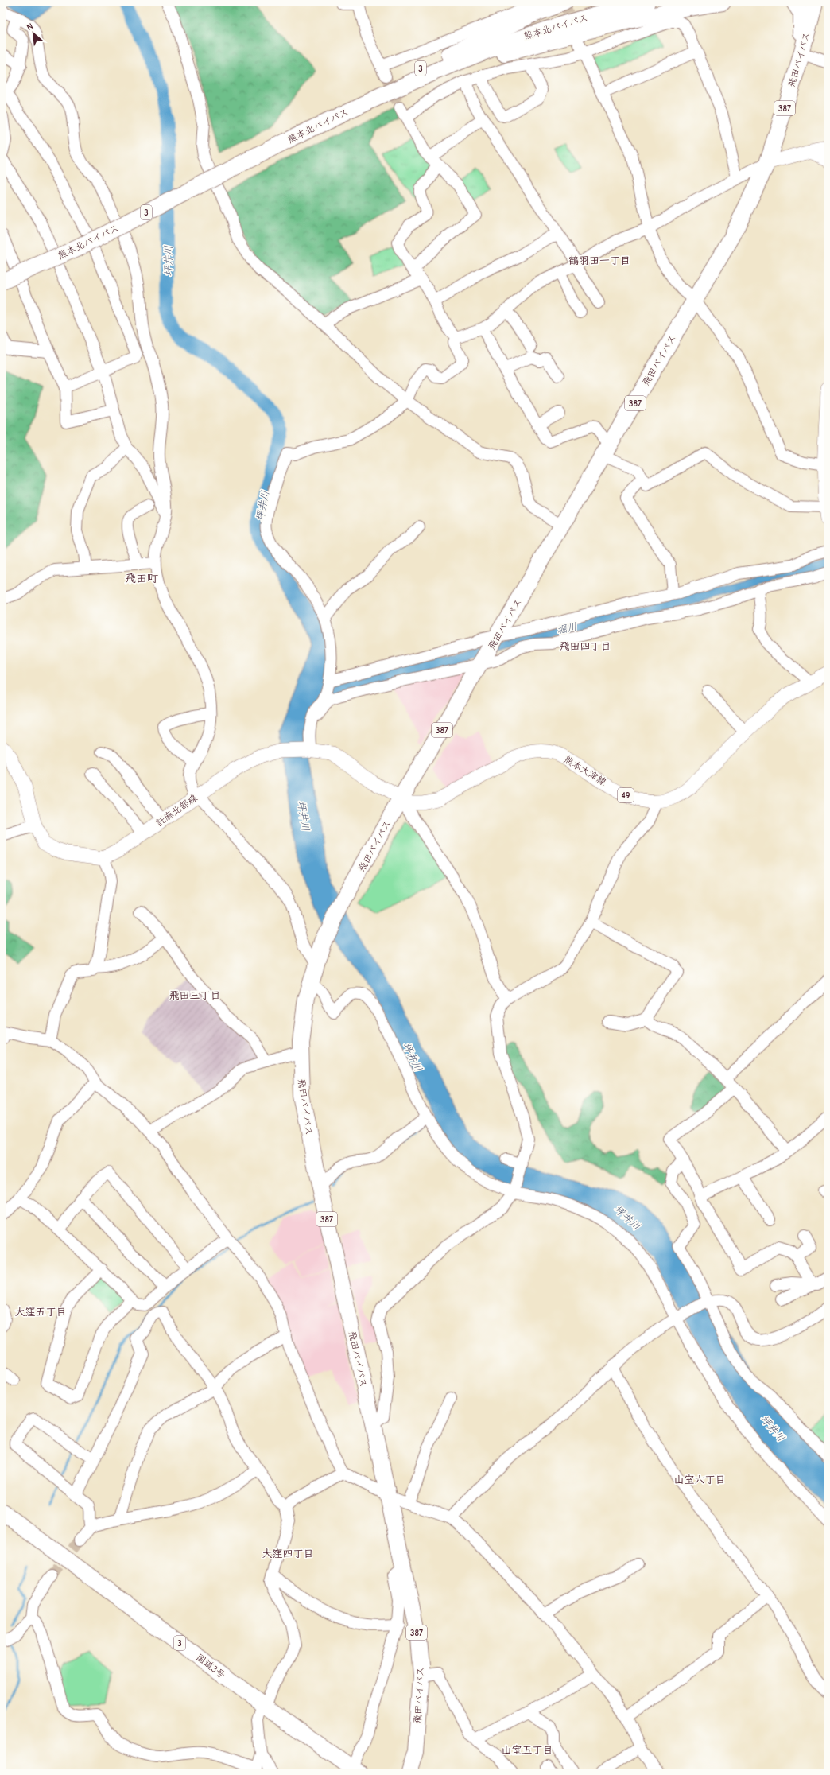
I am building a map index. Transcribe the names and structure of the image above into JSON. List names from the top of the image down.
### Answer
{
  "streets": {
    "highway": [
      "熊本北バイパス",
      "飛田バイパス",
      "3",
      "387",
      "国道3号"
    ],
    "main road": ["熊本大津線", "49", "託麻北部線"]
  },
  "crossings": [
    ["飛田バイパス", "熊本大津線"],
    ["飛田バイパス", "託麻北部線"],
    ["熊本大津線", "託麻北部線"]
  ],
  "districts": [
    "鶴羽田一丁目",
    "飛田町",
    "飛田四丁目",
    "飛田三丁目",
    "大窪五丁目",
    "山室六丁目",
    "大窪四丁目",
    "山室五丁目"
  ],
  "water": ["坪井川", "堀川"],
  "north": "top left"
}
